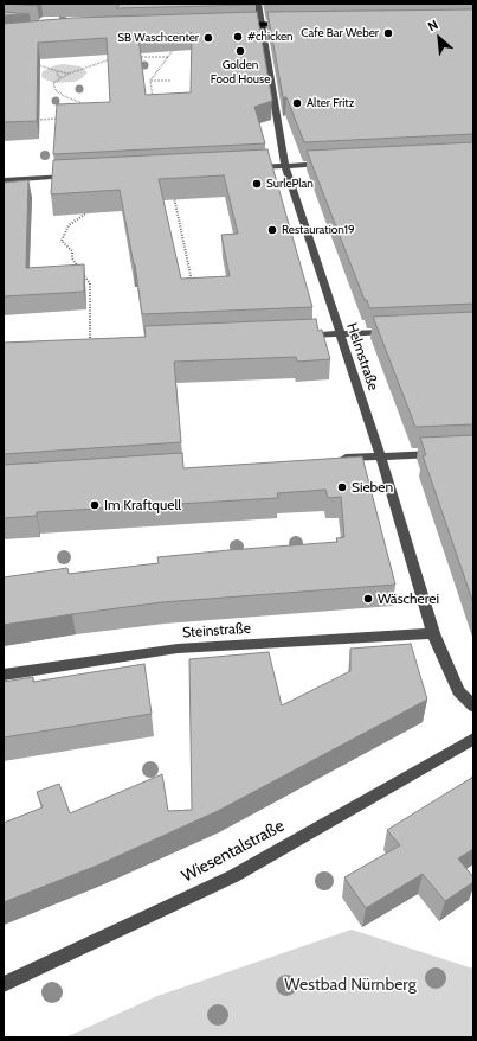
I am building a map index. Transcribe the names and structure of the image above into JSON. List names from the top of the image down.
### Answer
{
  "streets": {
    "street": ["Helmstraße", "Steinstraße", "Wiesentalstraße"]
  },
  "crossings": [
    ["Helmstraße", "Steinstraße"]
  ],
  "parks": ["Westbad Nürnberg"],
  "places": [
    "Cafe Bar Weber",
    "#chicken",
    "SB Waschcenter",
    "Golden Food House",
    "Alter Fritz",
    "SurlePlan",
    "Restauration19",
    "Sieben",
    "Im Kraftquell",
    "Wäscherei"
  ],
  "north": "top left"
}
